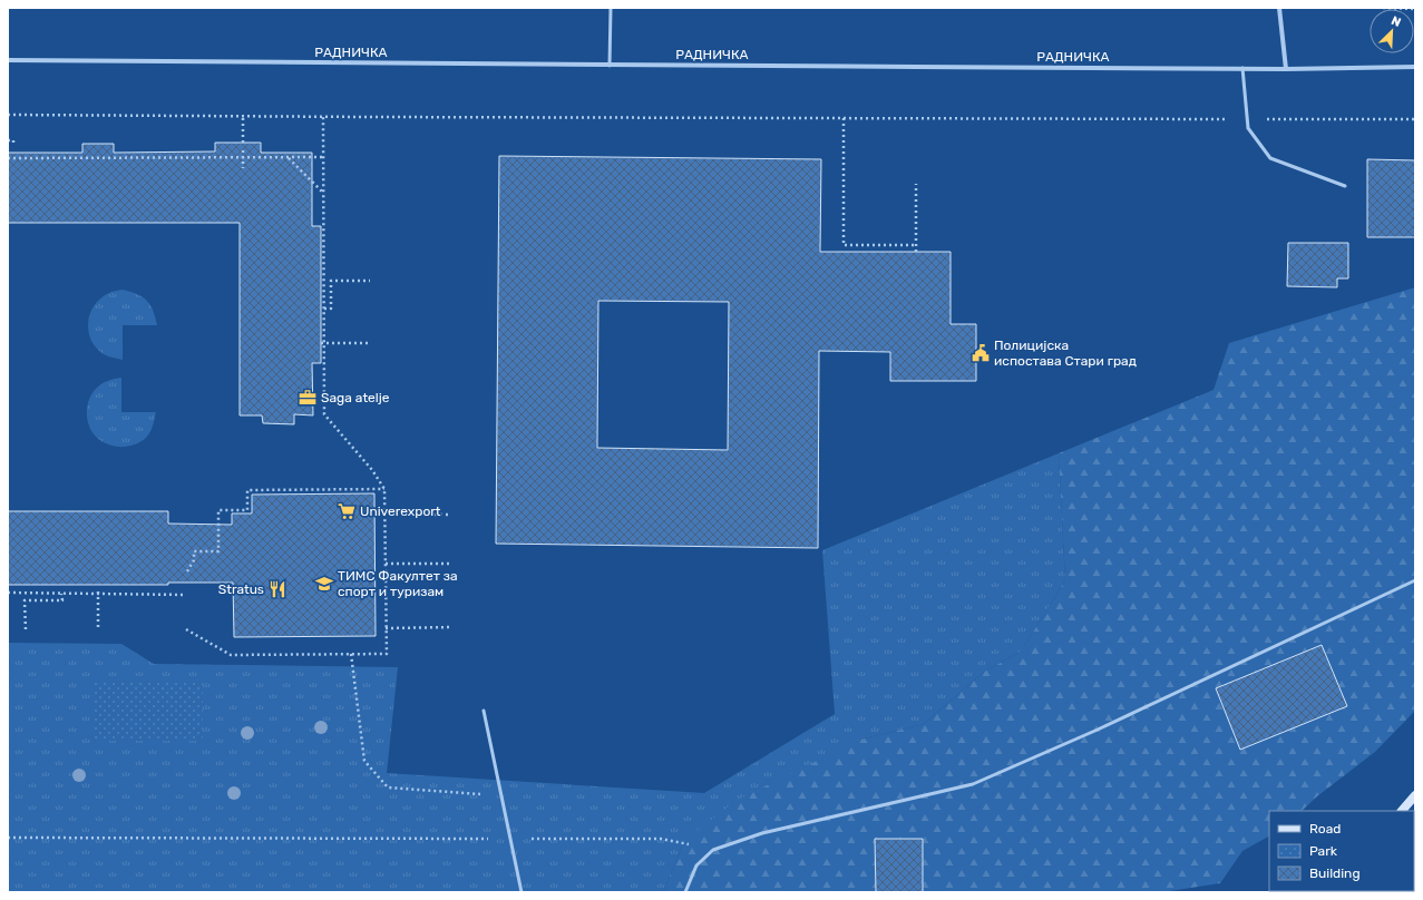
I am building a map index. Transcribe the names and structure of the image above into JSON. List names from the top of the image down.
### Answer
{
  "streets": {
    "street": ["РАДНИЧКА"]
  },
  "places": {
    "public building": ["Полицијска испостава Стари град"],
    "office": ["Saga atelje"],
    "supermarket": ["Univerexport"],
    "school or university": ["ТИМС Факултет за спорт и туризам"],
    "restaurant": ["Stratus"]
  },
  "legend": ["Road", "Park", "Building"],
  "north": "top right"
}
